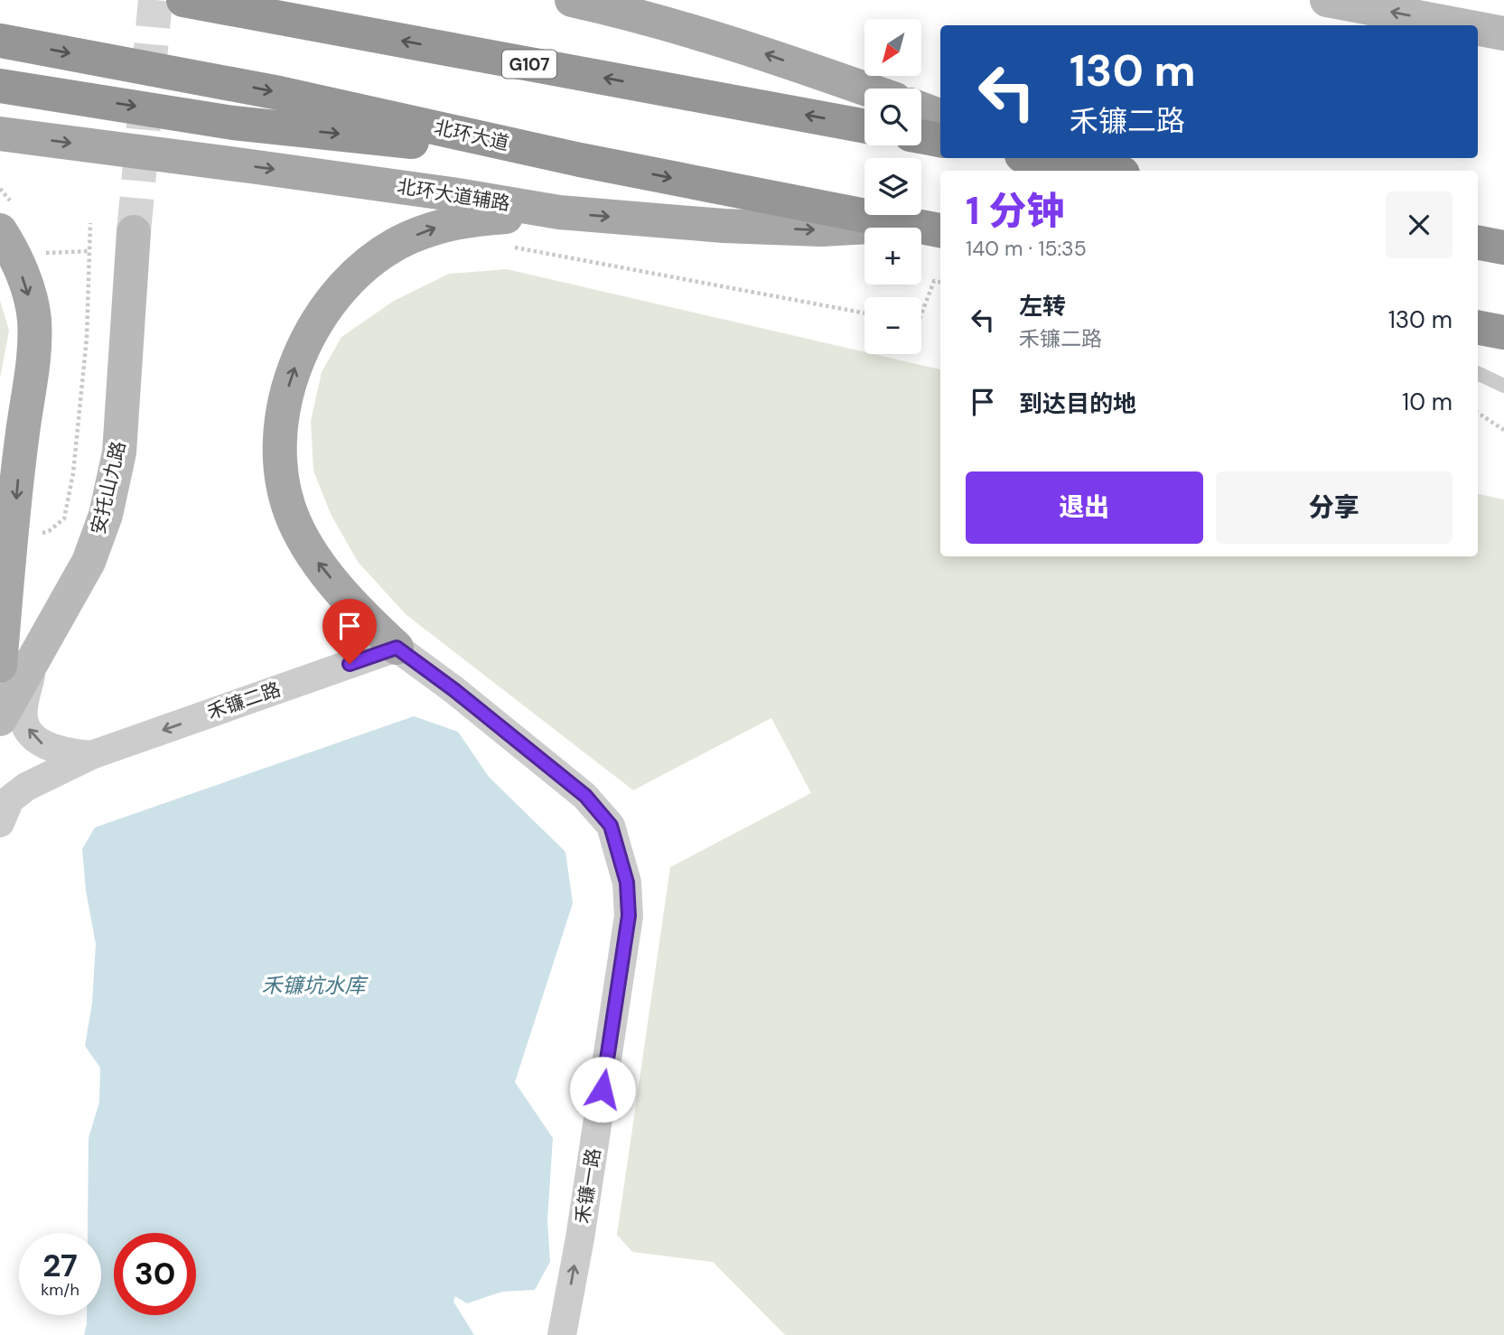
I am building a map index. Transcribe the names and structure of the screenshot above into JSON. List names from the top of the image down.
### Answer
{
  "streets": {
    "highway": ["G107", "北环大道"],
    "main road": ["北环大道辅路"],
    "street": ["安托山九路", "禾镰二路", "禾镰一路"]
  },
  "crossings": [
    ["北环大道", "北环大道辅路"],
    ["安托山九路", "禾镰二路"],
    ["禾镰二路", "禾镰一路"]
  ],
  "one_way": ["禾镰一路"],
  "water": ["禾镰坑水库"],
  "north": "bottom left",
  "page": {
    "map_buttons": ["+", "−"],
    "turn": ["130 m", "禾镰二路"],
    "heading": ["1 分钟", "140 m · 15:35"],
    "list": [
      {
        "name": "左转",
        "note": "禾镰二路",
        "value": "130 m"
      },
      {
        "name": "到达目的地",
        "value": "10 m"
      }
    ],
    "buttons": ["退出", "分享"],
    "speed": "27 km/h",
    "limit": "30"
  }
}
